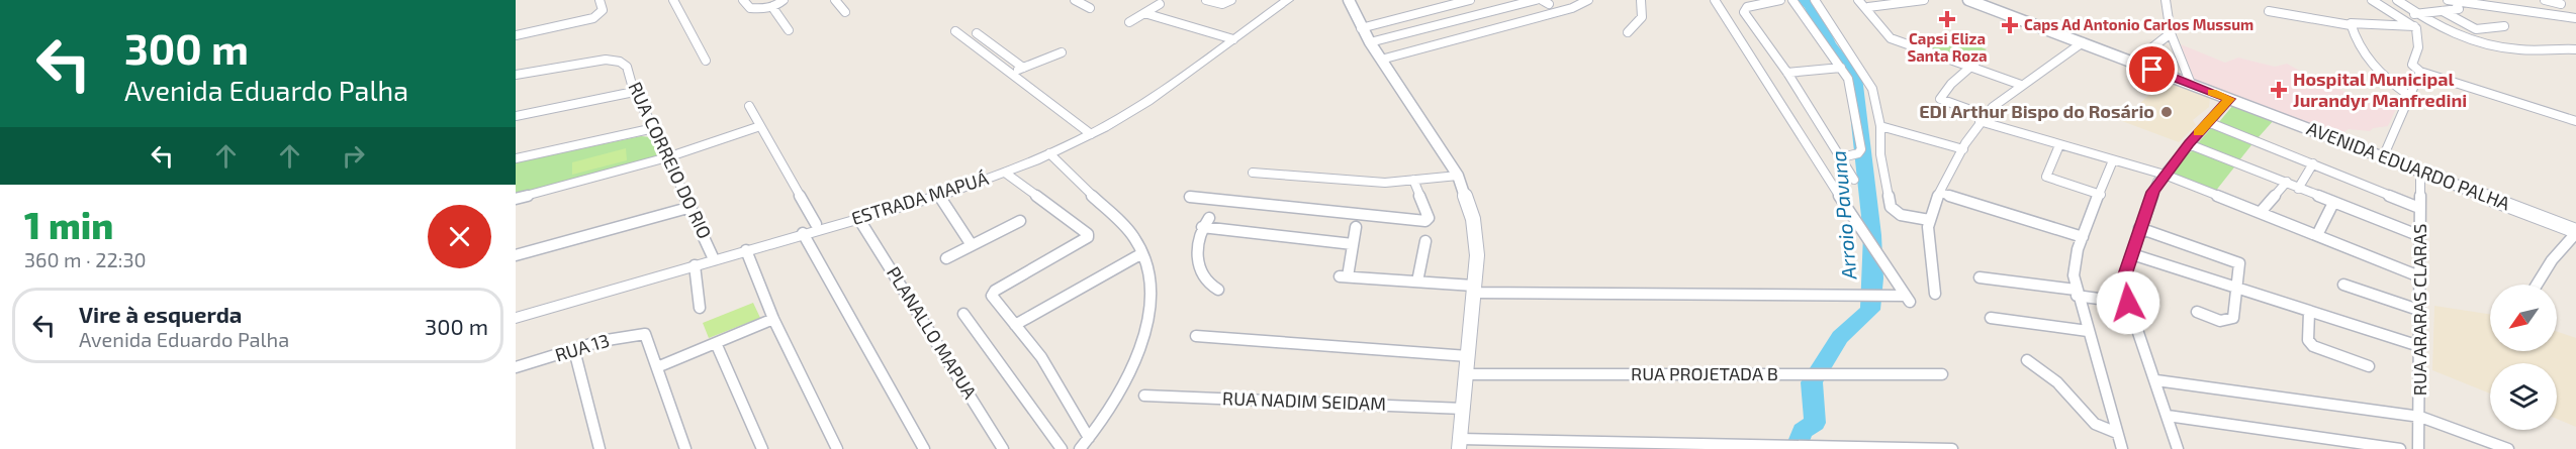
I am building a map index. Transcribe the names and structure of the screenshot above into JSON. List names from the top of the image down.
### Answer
{
  "streets": {
    "main road": ["ESTRADA MAPUÁ"],
    "street": [
      "RUA CORREIO DO RIO",
      "AVENIDA EDUARDO PALHA",
      "RUA ARARAS CLARAS",
      "PLANALLO MAPUA",
      "RUA 13",
      "RUA PROJETADA B",
      "RUA NADIM SEIDAM"
    ]
  },
  "crossings": [
    ["RUA CORREIO DO RIO", "ESTRADA MAPUÁ"],
    ["AVENIDA EDUARDO PALHA", "RUA ARARAS CLARAS"],
    ["ESTRADA MAPUÁ", "PLANALLO MAPUA"]
  ],
  "water": ["Arroio Pavuna"],
  "places": {
    "health": ["Capsi Eliza Santa Roza", "Caps Ad Antonio Carlos Mussum", "Hospital Municipal Jurandyr Manfredini"],
    "other": ["EDI Arthur Bispo do Rosário"]
  },
  "north": "bottom left",
  "page": {
    "turn": ["300 m", "Avenida Eduardo Palha"],
    "heading": ["1 min", "360 m · 22:30"],
    "list": [
      {
        "name": "Vire à esquerda",
        "note": "Avenida Eduardo Palha",
        "value": "300 m"
      }
    ]
  }
}
